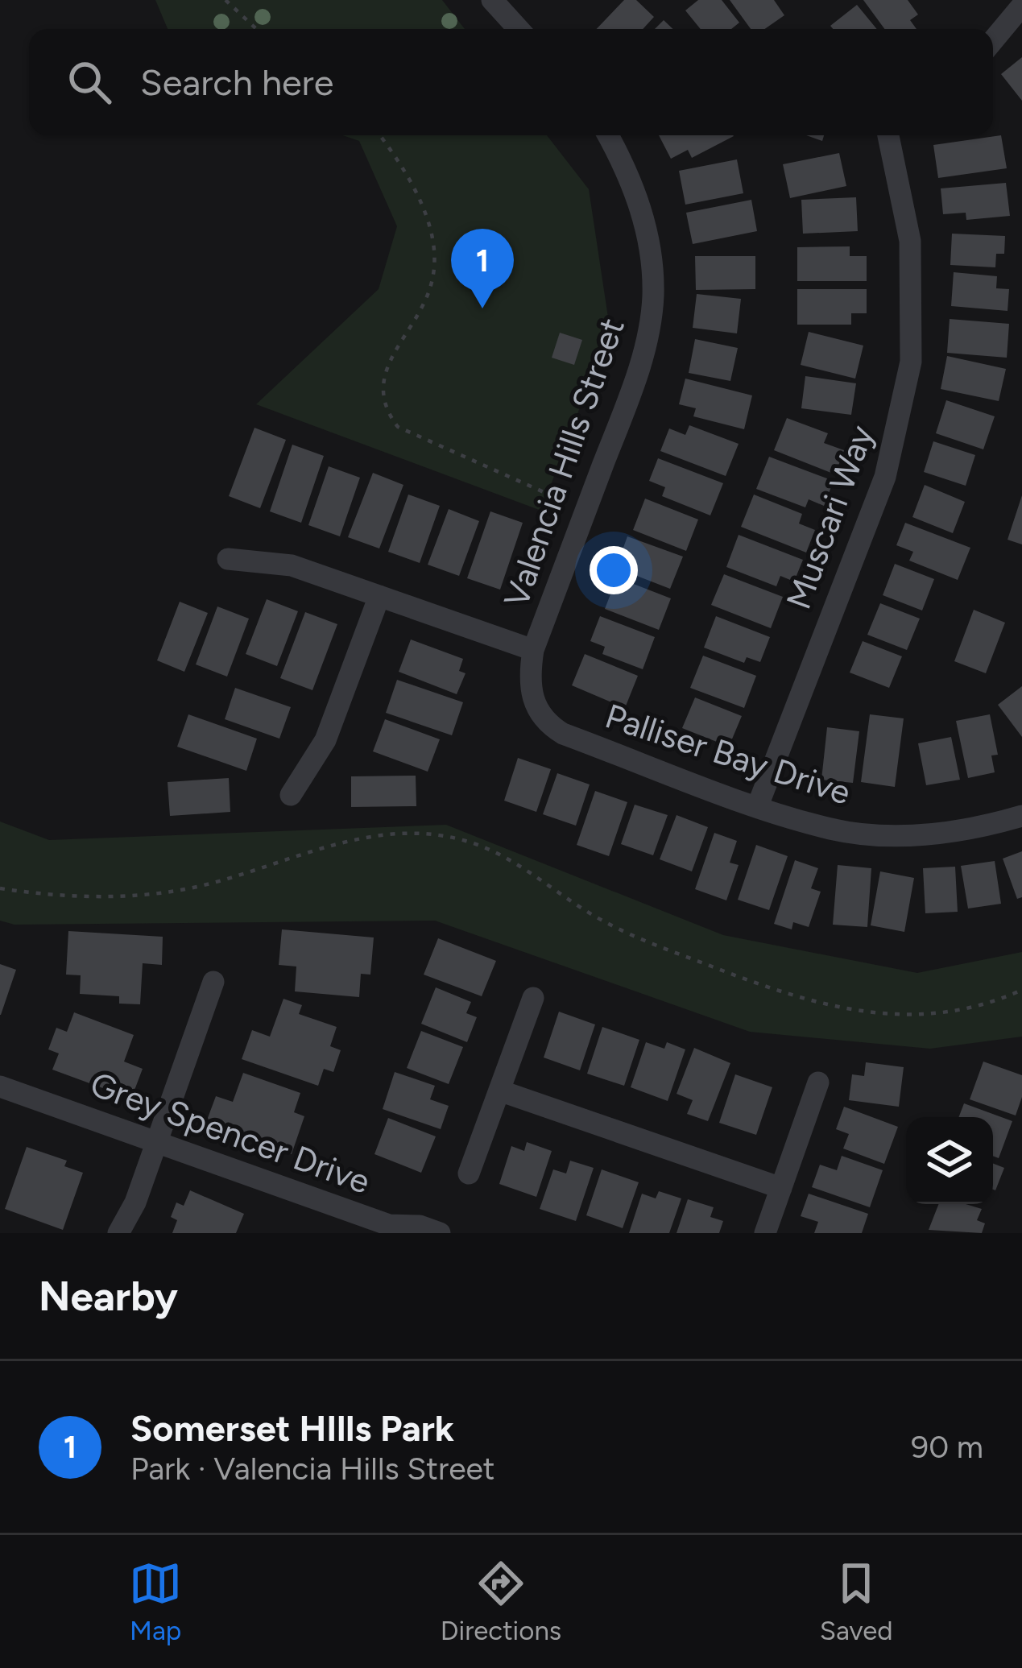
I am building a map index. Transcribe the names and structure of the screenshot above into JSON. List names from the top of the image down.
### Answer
{
  "streets": {
    "street": [
      "Valencia Hills Street",
      "Muscari Way",
      "Palliser Bay Drive",
      "Grey Spencer Drive"
    ]
  },
  "crossings": [
    ["Valencia Hills Street", "Palliser Bay Drive"],
    ["Muscari Way", "Palliser Bay Drive"]
  ],
  "page": {
    "search": "Search here",
    "pins": "1",
    "heading": "Nearby",
    "list": [
      {
        "mark": "1",
        "name": "Somerset HIlls Park",
        "note": "Park · Valencia Hills Street",
        "value": "90 m"
      }
    ],
    "nav": ["Map", "Directions", "Saved"]
  }
}
